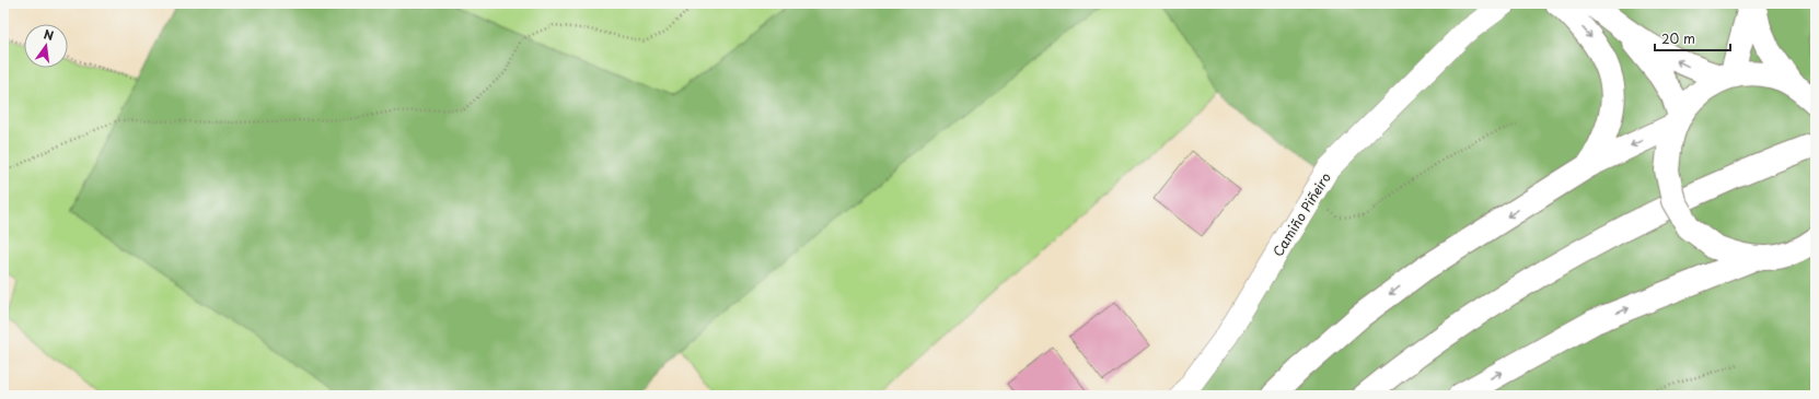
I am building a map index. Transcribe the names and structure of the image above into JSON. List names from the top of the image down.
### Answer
{
  "streets": {
    "street": ["Camiño Piñeiro"]
  },
  "scale_bar": "20 m",
  "north": "top"
}
